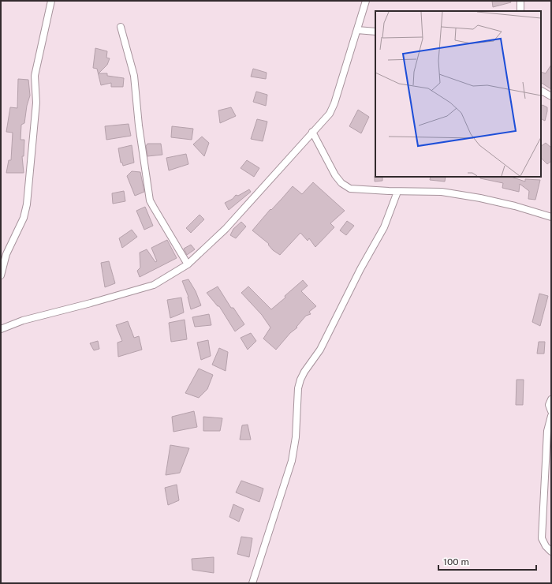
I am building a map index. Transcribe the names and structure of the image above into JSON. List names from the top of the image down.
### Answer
{
  "scale_bar": "100 m"
}
